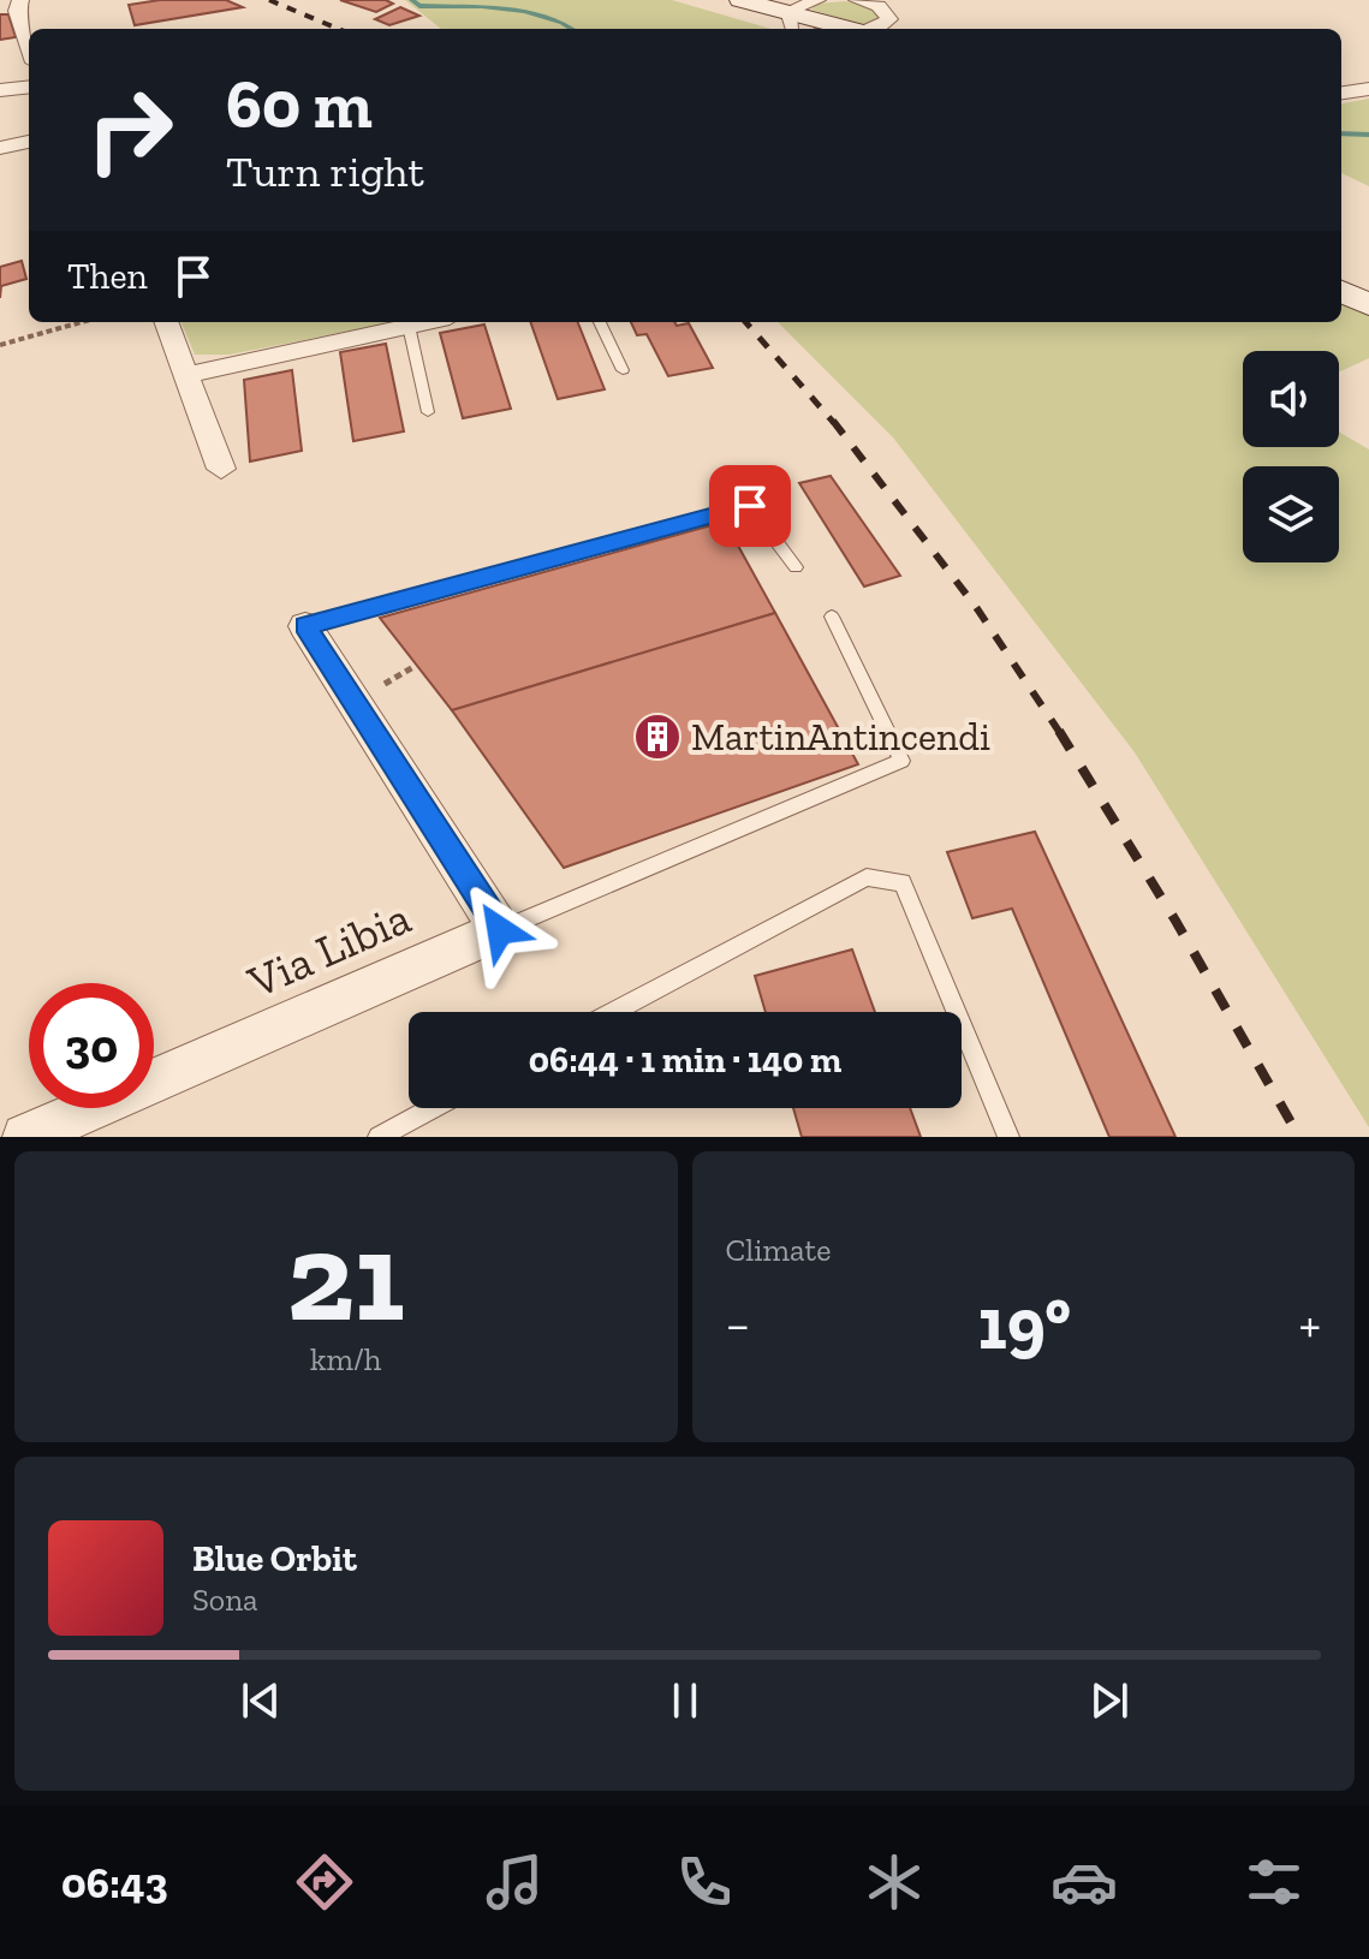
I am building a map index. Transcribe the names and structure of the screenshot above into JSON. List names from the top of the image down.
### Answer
{
  "streets": {
    "street": ["Via Libia"]
  },
  "places": {
    "building": ["MartinAntincendi"]
  },
  "page": {
    "turn": ["60 m", "Turn right"],
    "then": "Then",
    "limit": "30",
    "trip": "06:44 · 1 min · 140 m",
    "tile": [
      ["21", "km/h"],
      "Climate"
    ],
    "heat": ["−", "19°", "+"],
    "song": ["Blue Orbit", "Sona"],
    "tabs": "06:43"
  }
}
